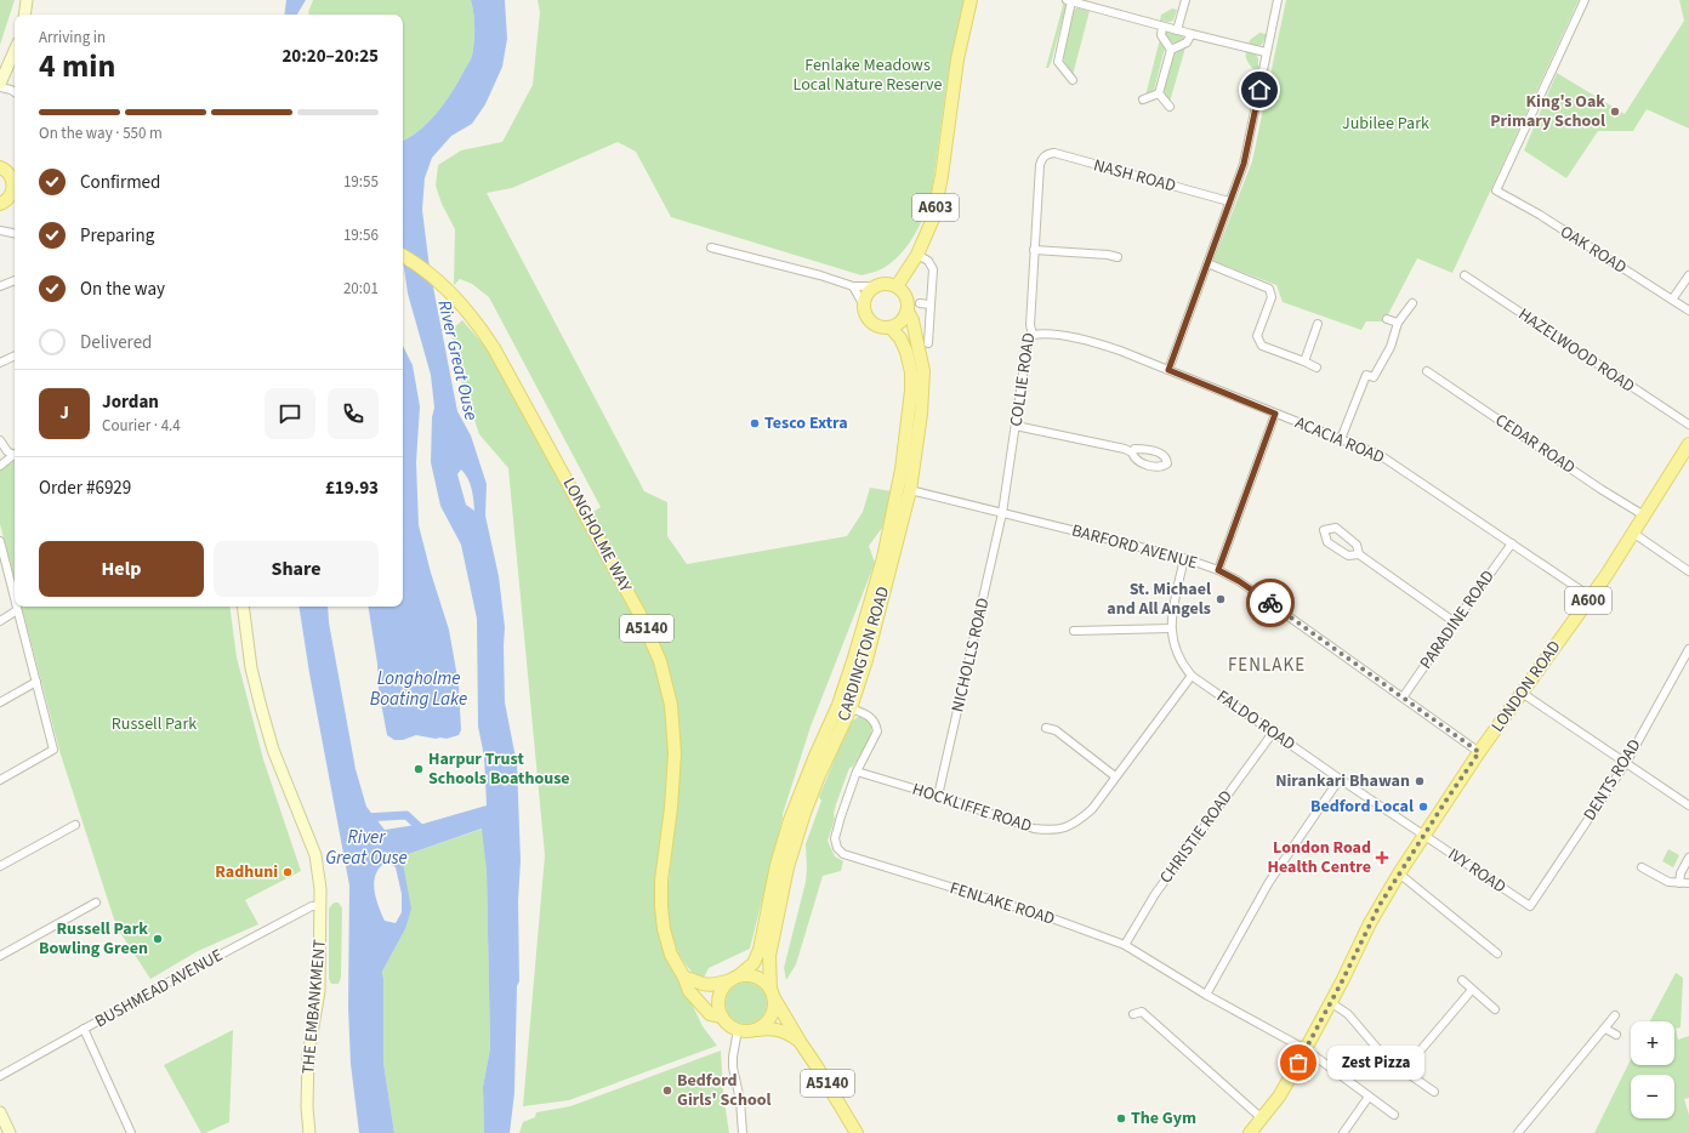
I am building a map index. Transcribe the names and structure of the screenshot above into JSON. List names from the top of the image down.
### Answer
{
  "streets": {
    "main road": [
      "A603",
      "LONGHOLME WAY",
      "A600",
      "A5140",
      "CARDINGTON ROAD",
      "LONDON ROAD"
    ],
    "street": [
      "NASH ROAD",
      "OAK ROAD",
      "HAZELWOOD ROAD",
      "COLLIE ROAD",
      "ACACIA ROAD",
      "CEDAR ROAD",
      "BARFORD AVENUE",
      "PARADINE ROAD",
      "NICHOLLS ROAD",
      "FALDO ROAD",
      "DENTS ROAD",
      "HOCKLIFFE ROAD",
      "CHRISTIE ROAD",
      "IVY ROAD",
      "FENLAKE ROAD",
      "BUSHMEAD AVENUE",
      "THE EMBANKMENT"
    ]
  },
  "crossings": [
    ["NASH ROAD", "COLLIE ROAD"],
    ["A603", "CARDINGTON ROAD"],
    ["COLLIE ROAD", "ACACIA ROAD"],
    ["COLLIE ROAD", "BARFORD AVENUE"],
    ["COLLIE ROAD", "NICHOLLS ROAD"],
    ["ACACIA ROAD", "PARADINE ROAD"],
    ["ACACIA ROAD", "LONDON ROAD"],
    ["CEDAR ROAD", "LONDON ROAD"],
    ["LONGHOLME WAY", "A5140"],
    ["LONGHOLME WAY", "CARDINGTON ROAD"],
    ["BARFORD AVENUE", "PARADINE ROAD"],
    ["BARFORD AVENUE", "CARDINGTON ROAD"],
    ["BARFORD AVENUE", "NICHOLLS ROAD"],
    ["BARFORD AVENUE", "LONDON ROAD"],
    ["BARFORD AVENUE", "FALDO ROAD"],
    ["A5140", "CARDINGTON ROAD"],
    ["CARDINGTON ROAD", "FENLAKE ROAD"],
    ["NICHOLLS ROAD", "HOCKLIFFE ROAD"],
    ["LONDON ROAD", "FALDO ROAD"],
    ["LONDON ROAD", "IVY ROAD"],
    ["LONDON ROAD", "FENLAKE ROAD"],
    ["FALDO ROAD", "HOCKLIFFE ROAD"],
    ["FALDO ROAD", "CHRISTIE ROAD"],
    ["FALDO ROAD", "IVY ROAD"],
    ["DENTS ROAD", "IVY ROAD"],
    ["HOCKLIFFE ROAD", "FENLAKE ROAD"],
    ["CHRISTIE ROAD", "FENLAKE ROAD"],
    ["BUSHMEAD AVENUE", "THE EMBANKMENT"]
  ],
  "districts": ["FENLAKE"],
  "water": ["River Great Ouse", "Longholme Boating Lake"],
  "parks": ["Fenlake Meadows Local Nature Reserve", "Jubilee Park", "Russell Park"],
  "places": {
    "other": [
      "King's Oak Primary School",
      "Tesco Extra",
      "St. Michael and All Angels",
      "Harpur Trust Schools Boathouse",
      "Nirankari Bhawan",
      "Bedford Local",
      "Radhuni",
      "Russell Park Bowling Green",
      "Zest Pizza",
      "Bedford Girls' School",
      "The Gym"
    ],
    "health": ["London Road Health Centre"]
  },
  "page": {
    "heading": ["4 min", "Arriving in", "20:20–20:25"],
    "panel": [
      "Jordan",
      "Courier · 4.4",
      "Order #6929",
      "£19.93"
    ],
    "bar": "On the way · 550 m",
    "list": [
      ["Confirmed", "19:55"],
      ["Preparing", "19:56"],
      ["On the way", "20:01"],
      "Delivered"
    ],
    "round": "J",
    "buttons": ["Help", "Share"],
    "map_buttons": ["+", "−"],
    "bubble": "Zest Pizza"
  }
}
